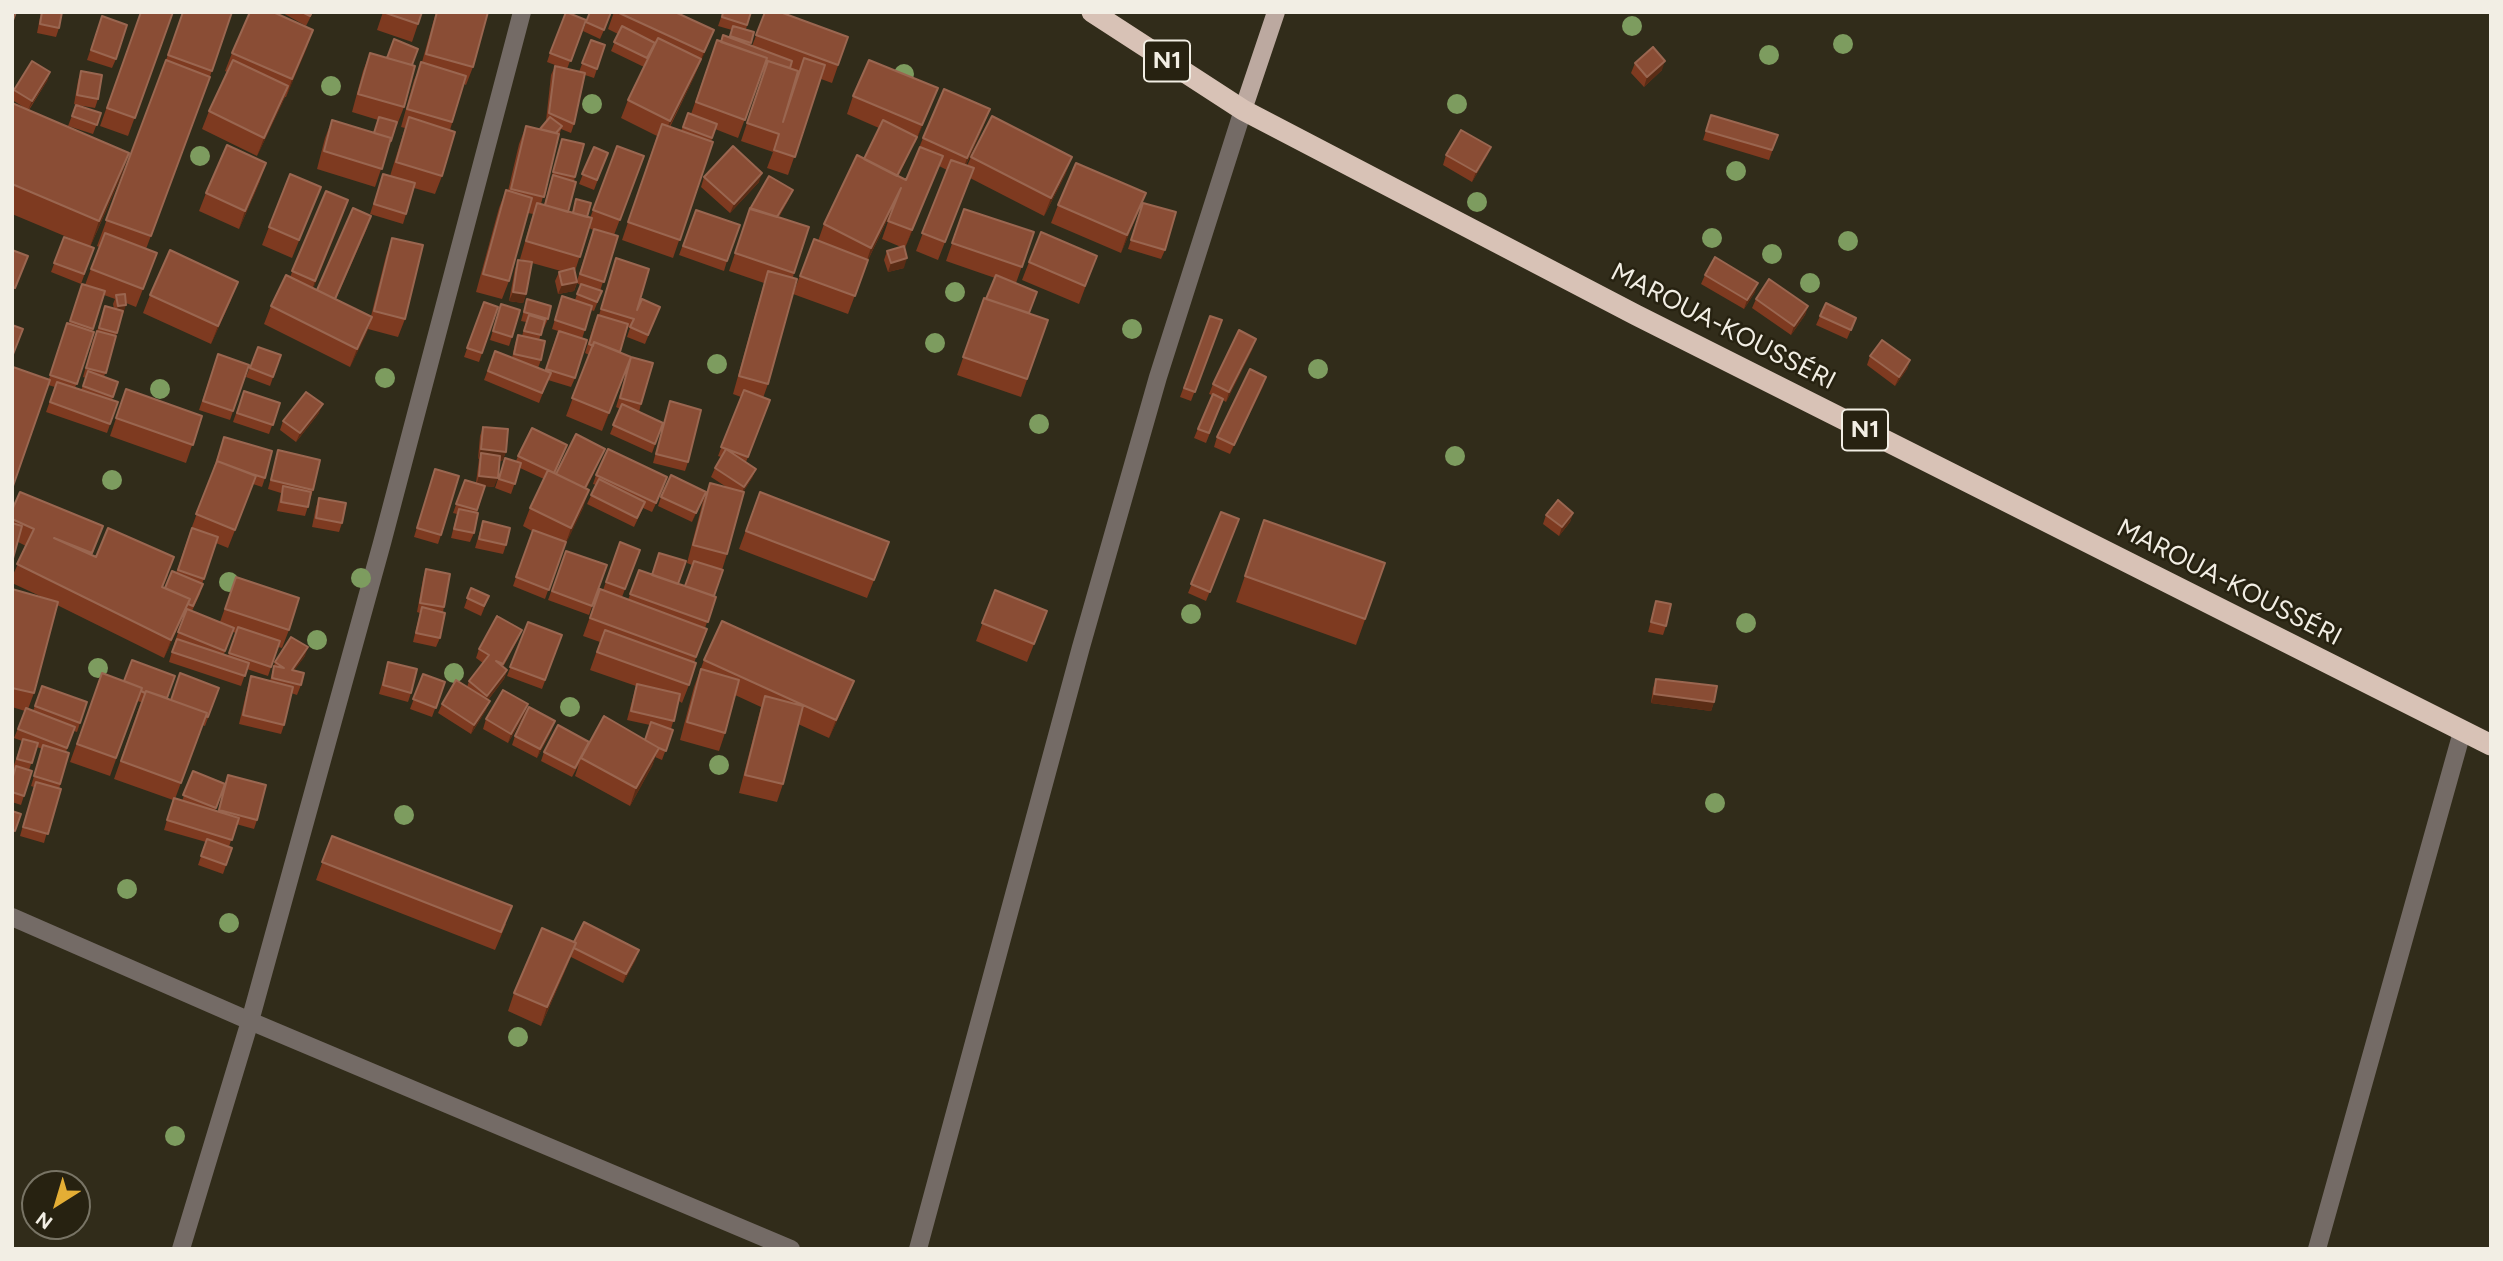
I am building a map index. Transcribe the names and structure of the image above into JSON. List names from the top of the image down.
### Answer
{
  "streets": {
    "highway": ["N1", "MAROUA-KOUSSÉRI"]
  },
  "north": "bottom left"
}
